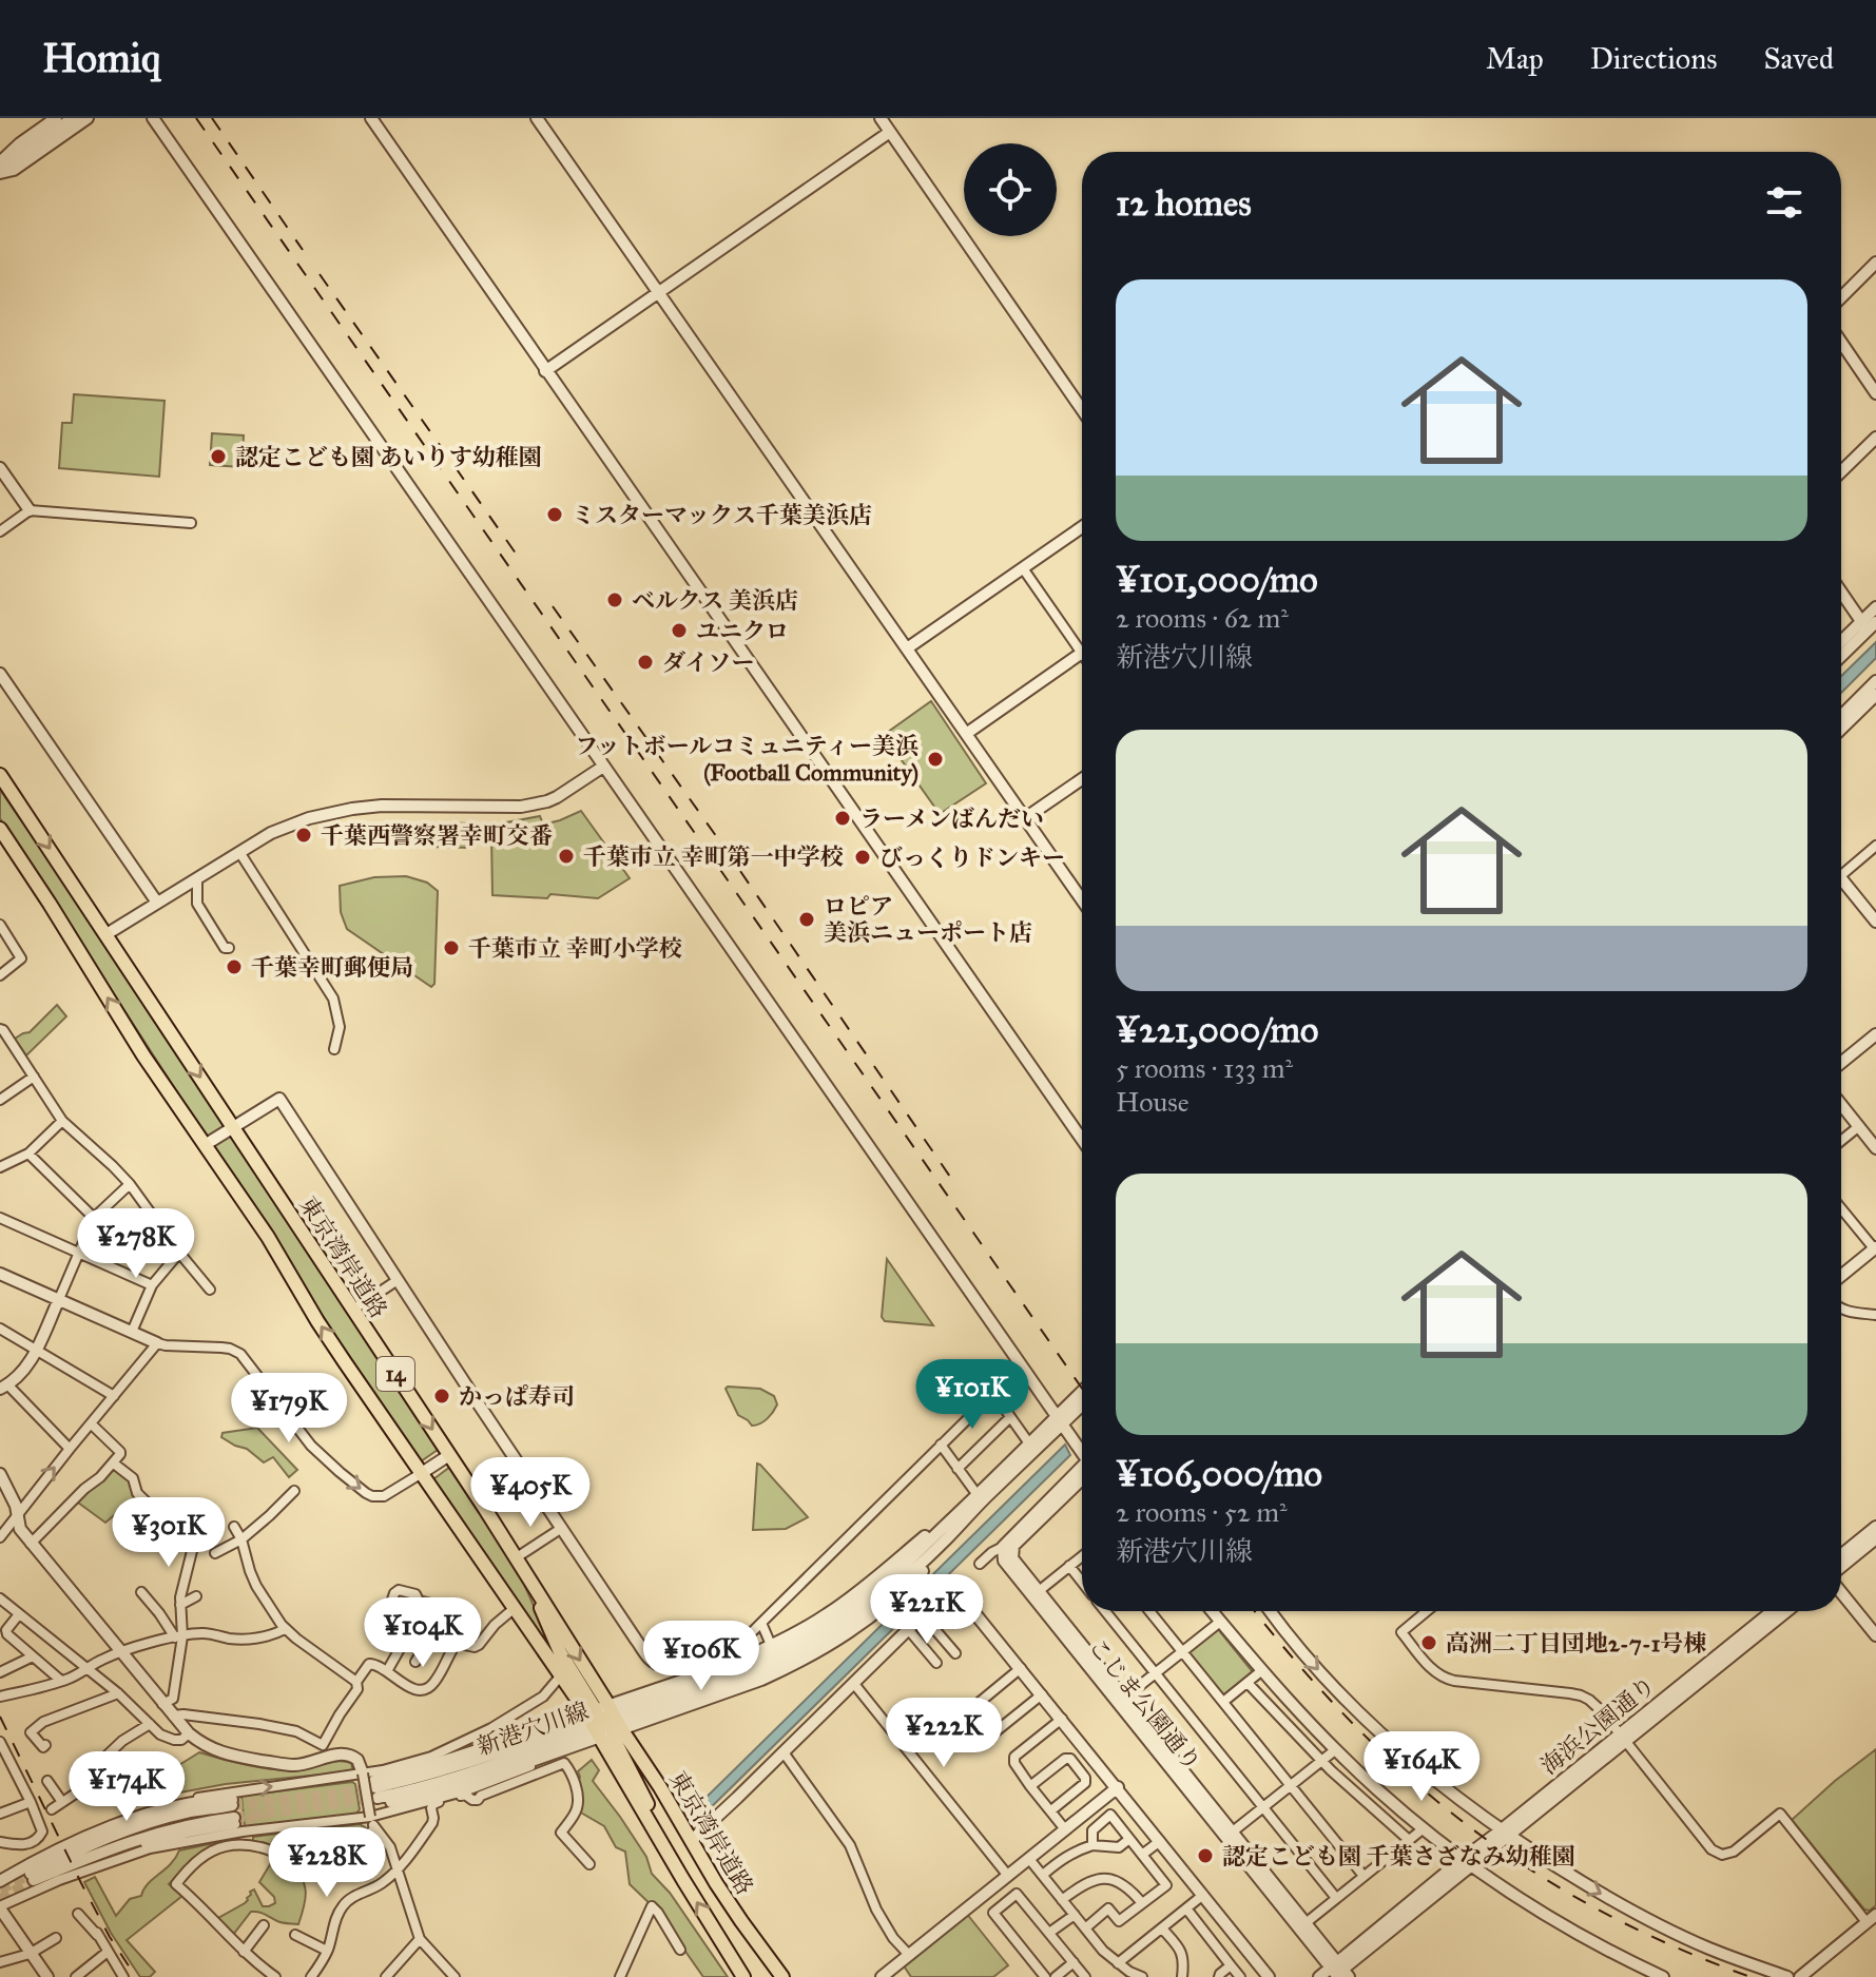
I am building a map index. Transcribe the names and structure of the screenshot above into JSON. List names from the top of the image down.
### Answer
{
  "streets": {
    "highway": ["東京湾岸道路", "14"],
    "street": ["こじま公園通り", "海浜公園通り", "新港穴川線"]
  },
  "crossings": [
    ["こじま公園通り", "海浜公園通り"]
  ],
  "places": [
    "認定こども園 あいりす幼稚園",
    "ミスターマックス千葉美浜店",
    "ベルクス 美浜店",
    "ユニクロ",
    "ダイソー",
    "フットボールコミュニティー美浜 (Football Community)",
    "ラーメンばんだい",
    "千葉西警察署幸町交番",
    "千葉市立 幸町第一中学校",
    "びっくりドンキー",
    "ロピア 美浜ニューポート店",
    "千葉市立 幸町小学校",
    "千葉幸町郵便局",
    "かっぱ寿司",
    "高洲二丁目団地2-7-1号棟",
    "認定こども園 千葉さざなみ幼稚園"
  ],
  "page": {
    "header": "Homiq",
    "nav": ["Map", "Directions", "Saved"],
    "heading": "12 homes",
    "list": [
      {
        "name": "¥101,000/mo",
        "note": "2 rooms · 62 m² · 新港穴川線"
      },
      {
        "name": "¥221,000/mo",
        "note": "5 rooms · 133 m² · House"
      },
      {
        "name": "¥106,000/mo",
        "note": "2 rooms · 52 m² · 新港穴川線"
      }
    ],
    "price": [
      "¥278K",
      "¥101K",
      "¥179K",
      "¥405K",
      "¥301K",
      "¥221K",
      "¥104K",
      "¥106K",
      "¥222K",
      "¥164K",
      "¥174K",
      "¥228K"
    ]
  }
}
